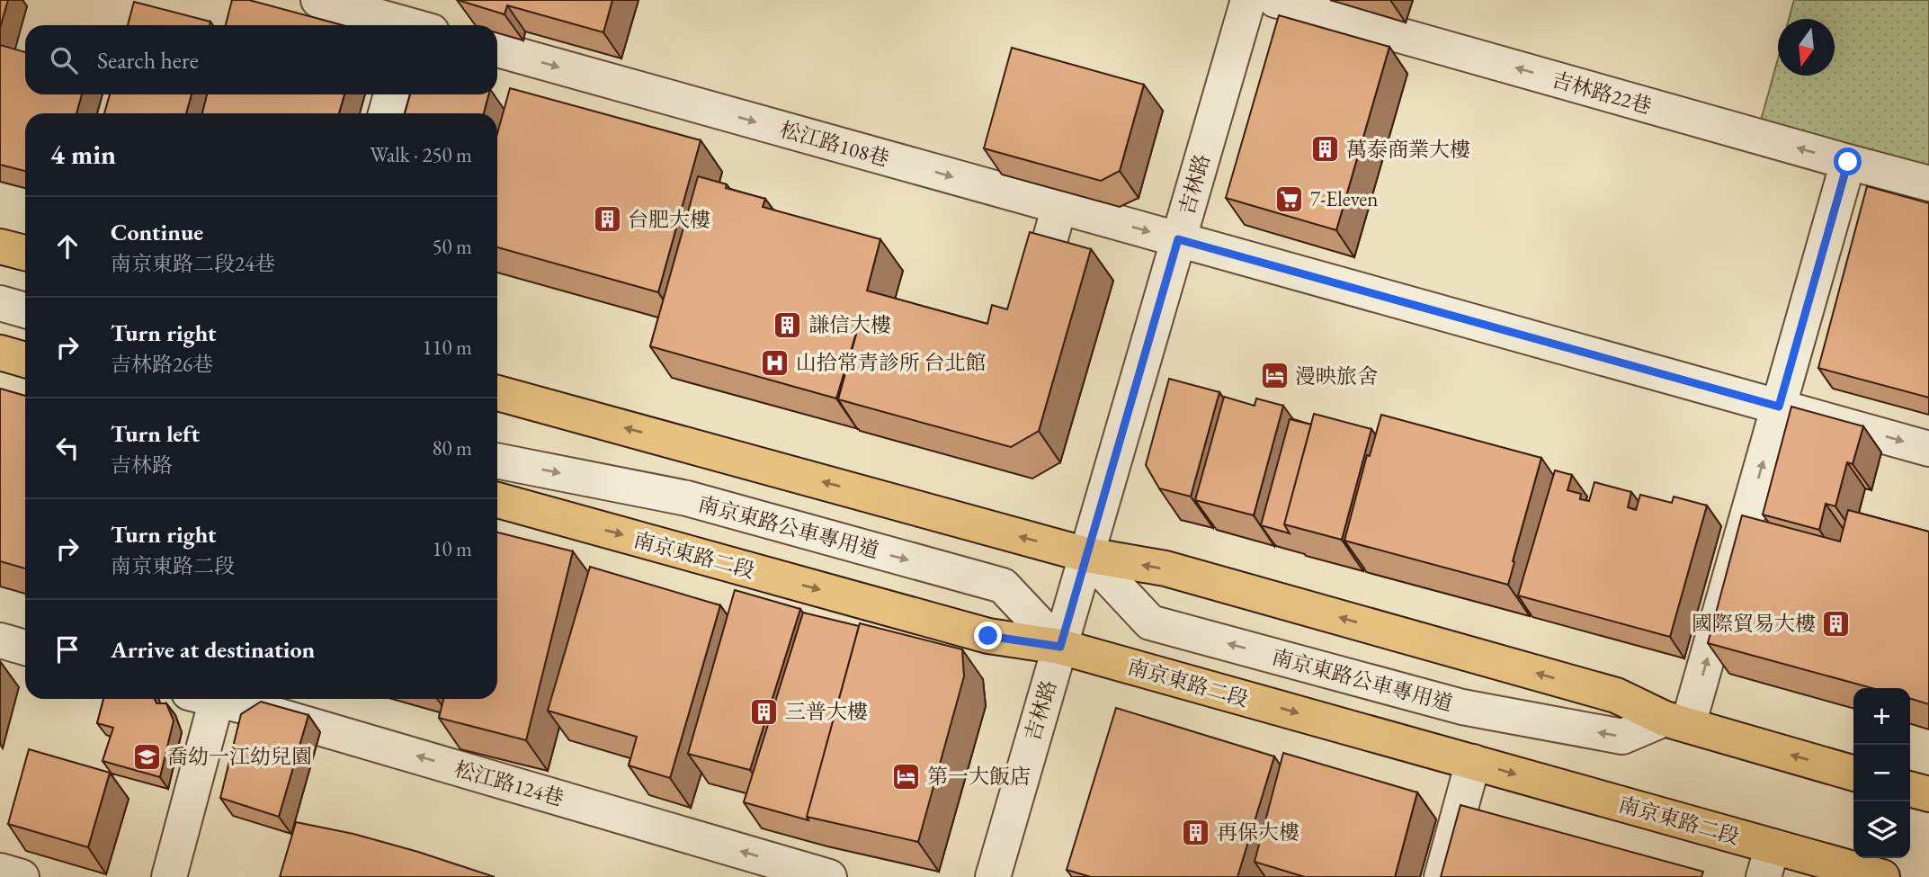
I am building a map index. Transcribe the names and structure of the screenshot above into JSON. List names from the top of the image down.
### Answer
{
  "streets": {
    "main road": ["南京東路二段"],
    "street": [
      "吉林路22巷",
      "松江路108巷",
      "吉林路",
      "南京東路公車專用道",
      "松江路124巷"
    ]
  },
  "crossings": [
    ["松江路108巷", "吉林路"],
    ["吉林路", "南京東路公車專用道"],
    ["吉林路", "南京東路二段"],
    ["南京東路公車專用道", "南京東路二段"]
  ],
  "one_way": ["吉林路22巷", "松江路108巷", "松江路124巷"],
  "places": {
    "building": [
      "萬泰商業大樓",
      "台肥大樓",
      "謙信大樓",
      "國際貿易大樓",
      "三普大樓",
      "再保大樓"
    ],
    "supermarket": ["7-Eleven"],
    "hospital": ["山拾常青診所 台北館"],
    "hotel": ["漫映旅舍", "第一大飯店"],
    "school or university": ["喬幼一江幼兒園"]
  },
  "north": "bottom",
  "page": {
    "search": "Search here",
    "heading": ["4 min", "Walk · 250 m"],
    "list": [
      ["Continue", "南京東路二段24巷", "50 m"],
      ["Turn right", "吉林路26巷", "110 m"],
      ["Turn left", "吉林路", "80 m"],
      ["Turn right", "南京東路二段", "10 m"],
      "Arrive at destination"
    ],
    "map_buttons": ["+", "−"]
  }
}
